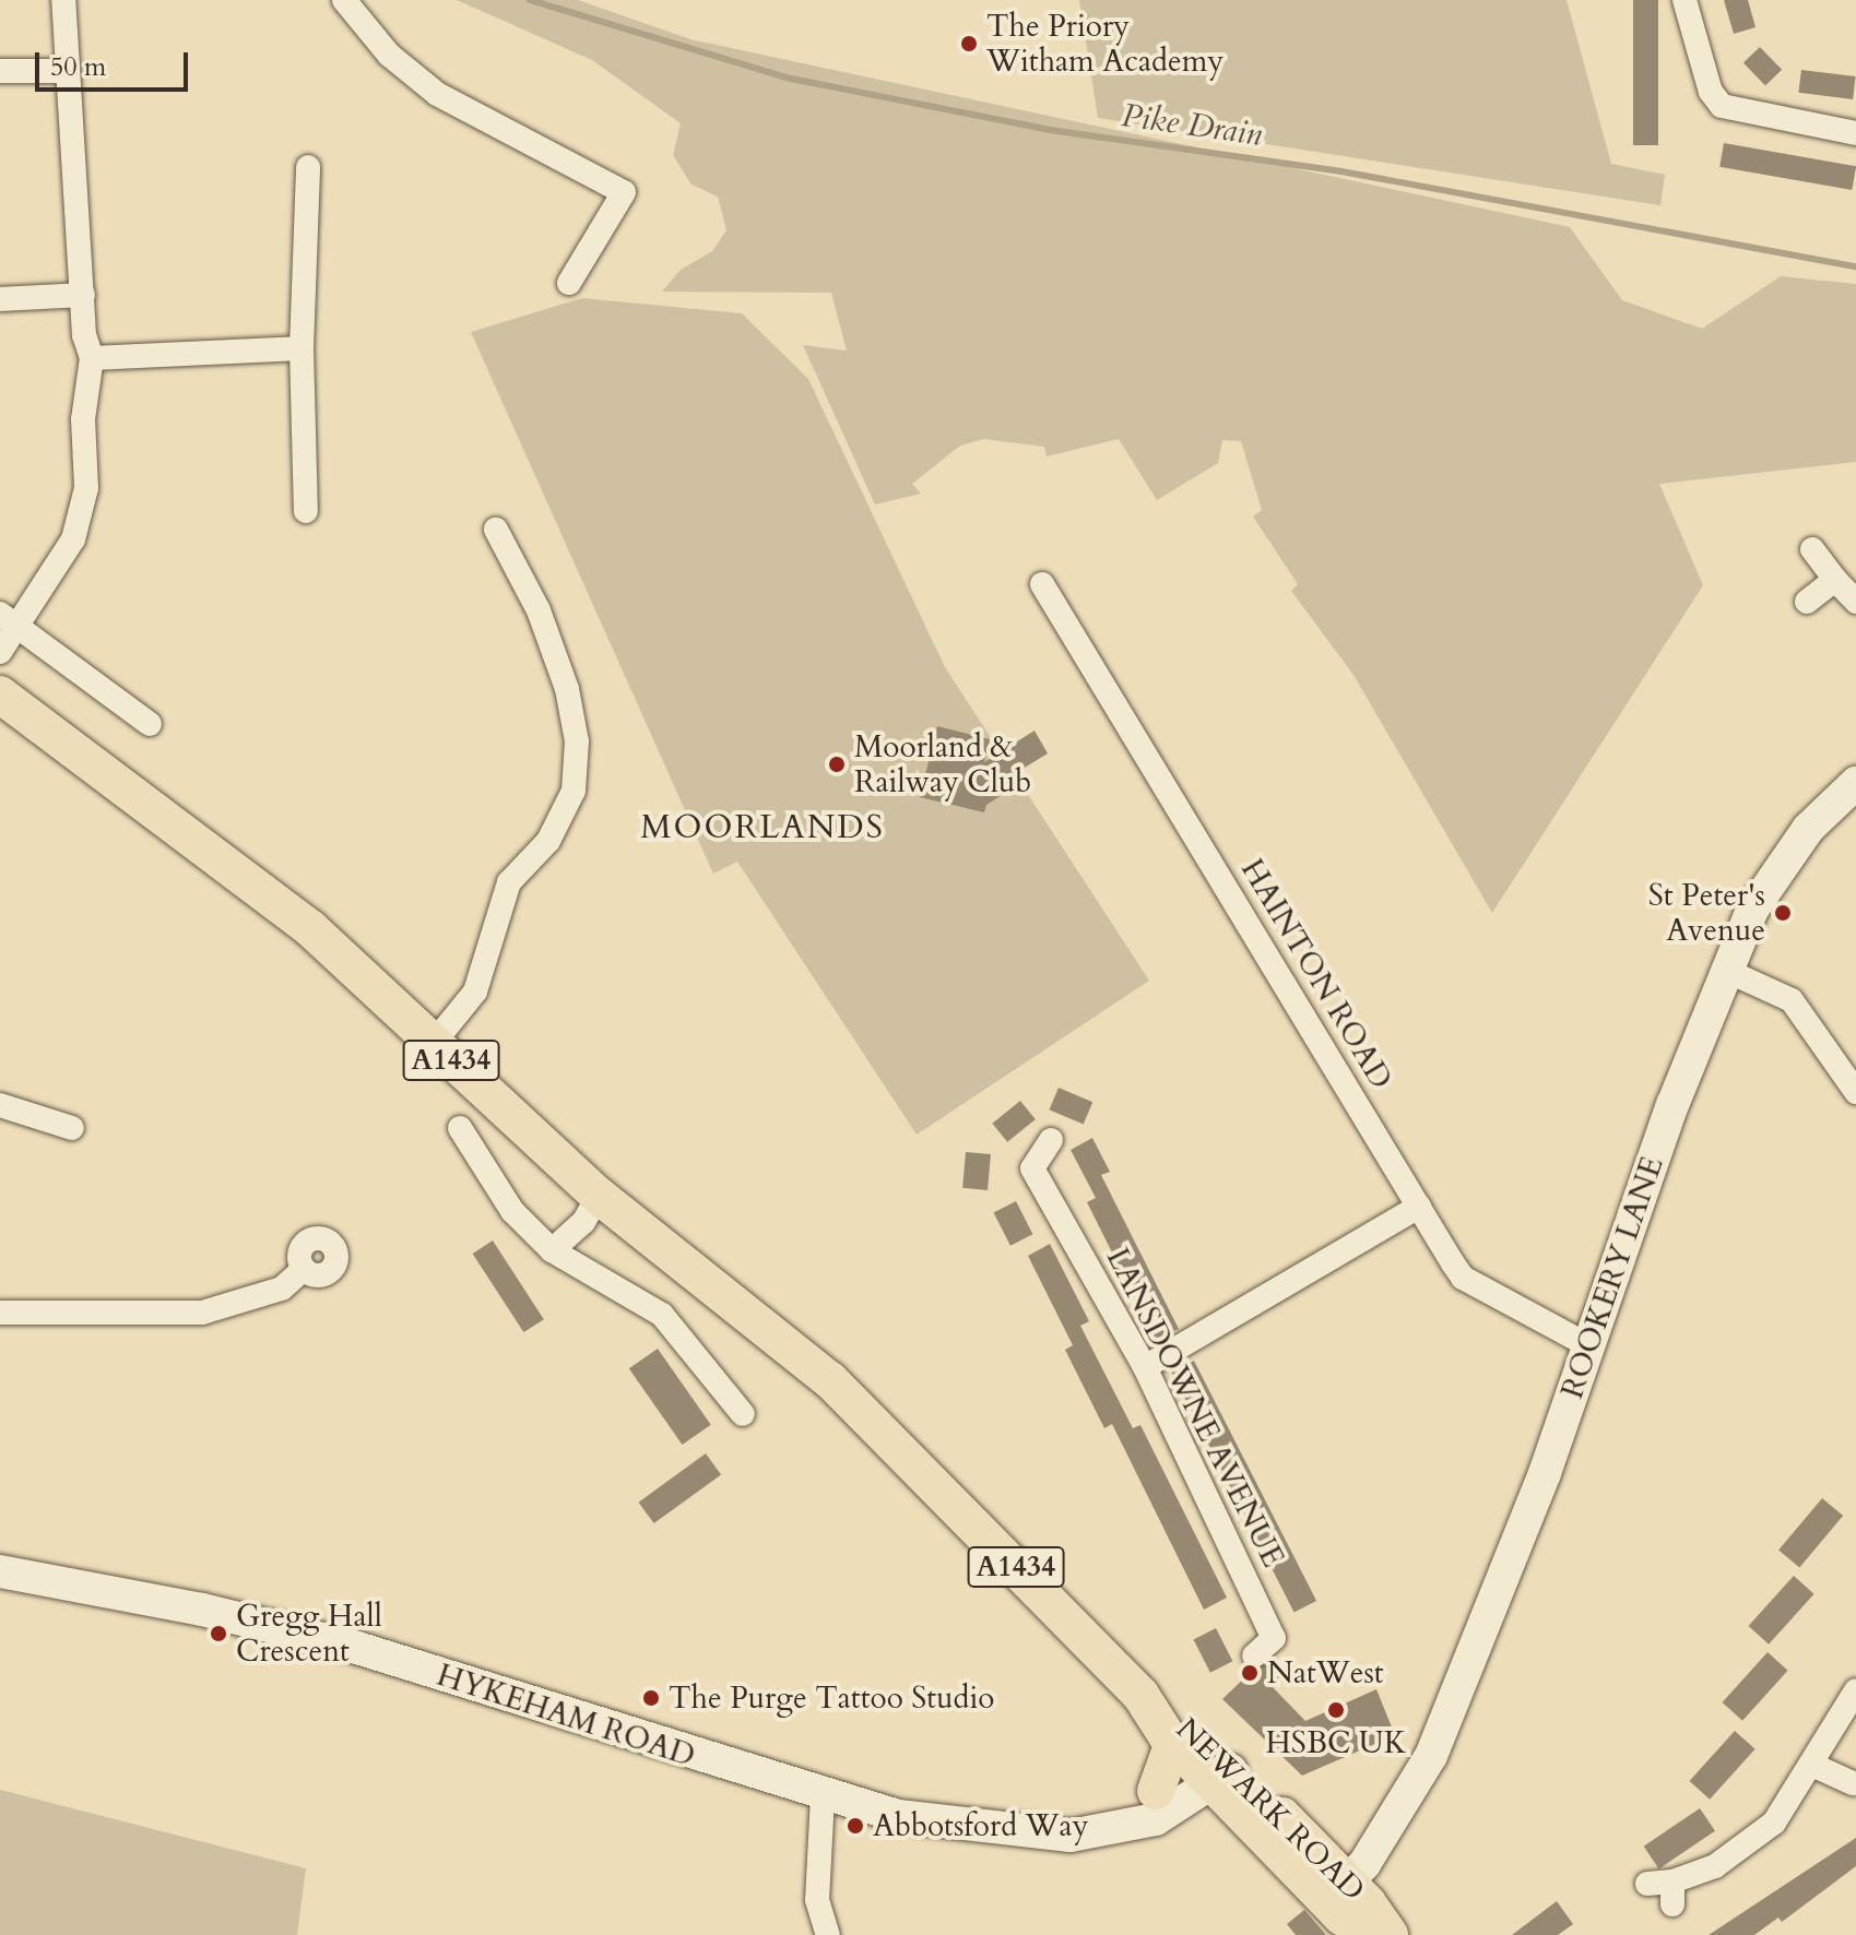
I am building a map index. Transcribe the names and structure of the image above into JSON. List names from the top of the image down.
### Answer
{
  "streets": {
    "main road": ["A1434", "NEWARK ROAD"],
    "street": [
      "HAINTON ROAD",
      "ROOKERY LANE",
      "LANSDOWNE AVENUE",
      "HYKEHAM ROAD"
    ]
  },
  "crossings": [
    ["HAINTON ROAD", "ROOKERY LANE"],
    ["A1434", "NEWARK ROAD"],
    ["ROOKERY LANE", "NEWARK ROAD"],
    ["HYKEHAM ROAD", "NEWARK ROAD"]
  ],
  "districts": ["MOORLANDS"],
  "water": ["Pike Drain"],
  "places": [
    "The Priory Witham Academy",
    "Moorland & Railway Club",
    "St Peter's Avenue",
    "Gregg Hall Crescent",
    "NatWest",
    "The Purge Tattoo Studio",
    "HSBC UK",
    "Abbotsford Way"
  ],
  "scale_bar": "50 m"
}
